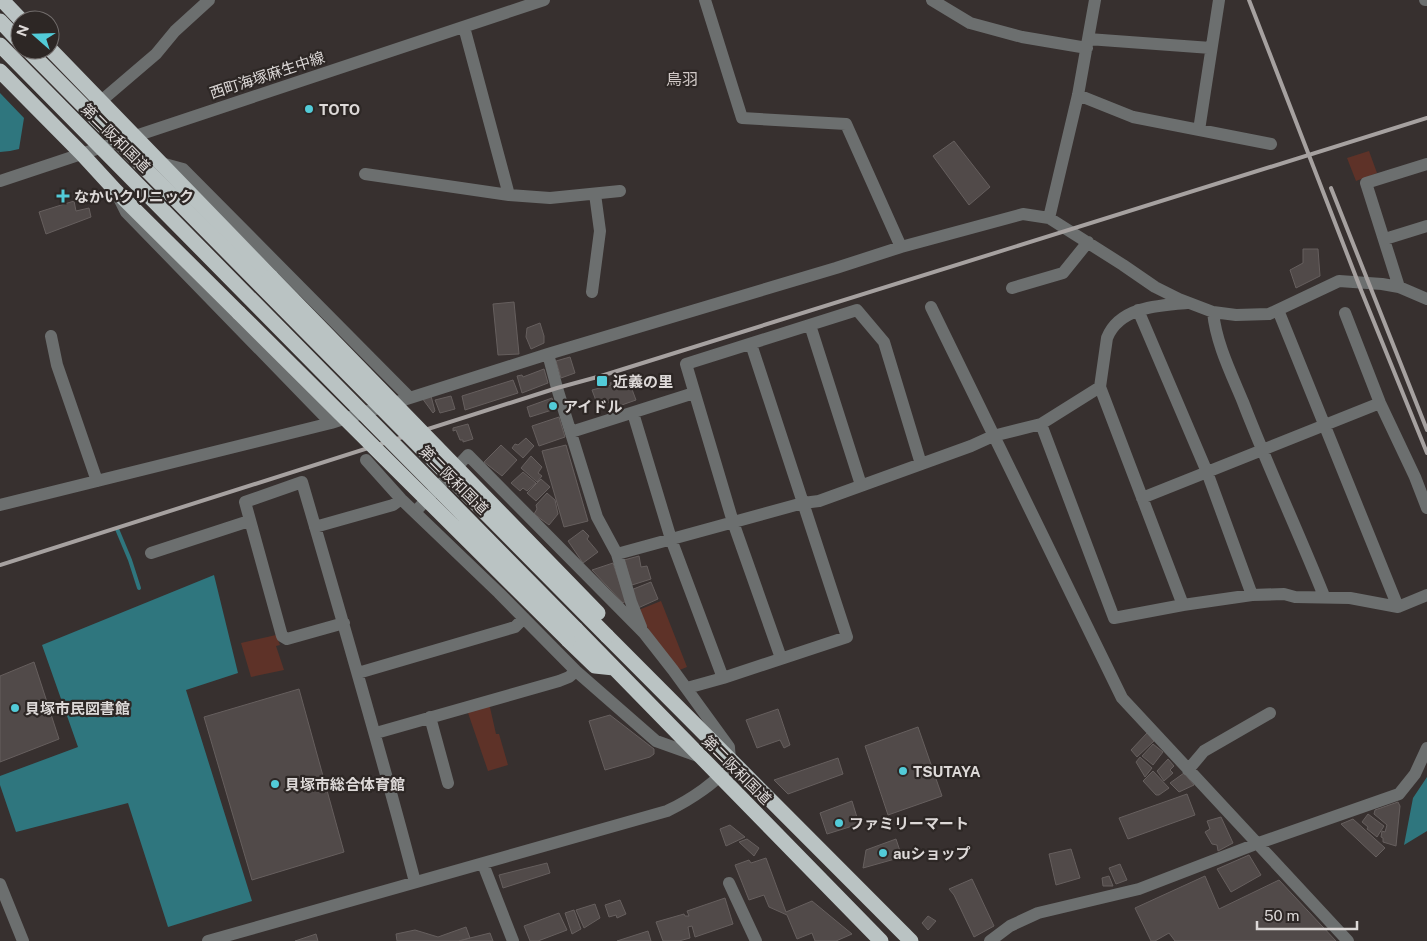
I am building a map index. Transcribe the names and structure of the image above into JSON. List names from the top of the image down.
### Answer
{
  "streets": {
    "highway": ["第二阪和国道"],
    "street": ["西町海塚麻生中線"]
  },
  "districts": ["鳥羽"],
  "places": {
    "other": [
      "TOTO",
      "アイドル",
      "貝塚市民図書館",
      "TSUTAYA",
      "貝塚市総合体育館",
      "ファミリーマート",
      "auショップ"
    ],
    "health": ["なかいクリニック"],
    "transit": ["近義の里"]
  },
  "scale_bar": "50 m",
  "north": "left"
}
